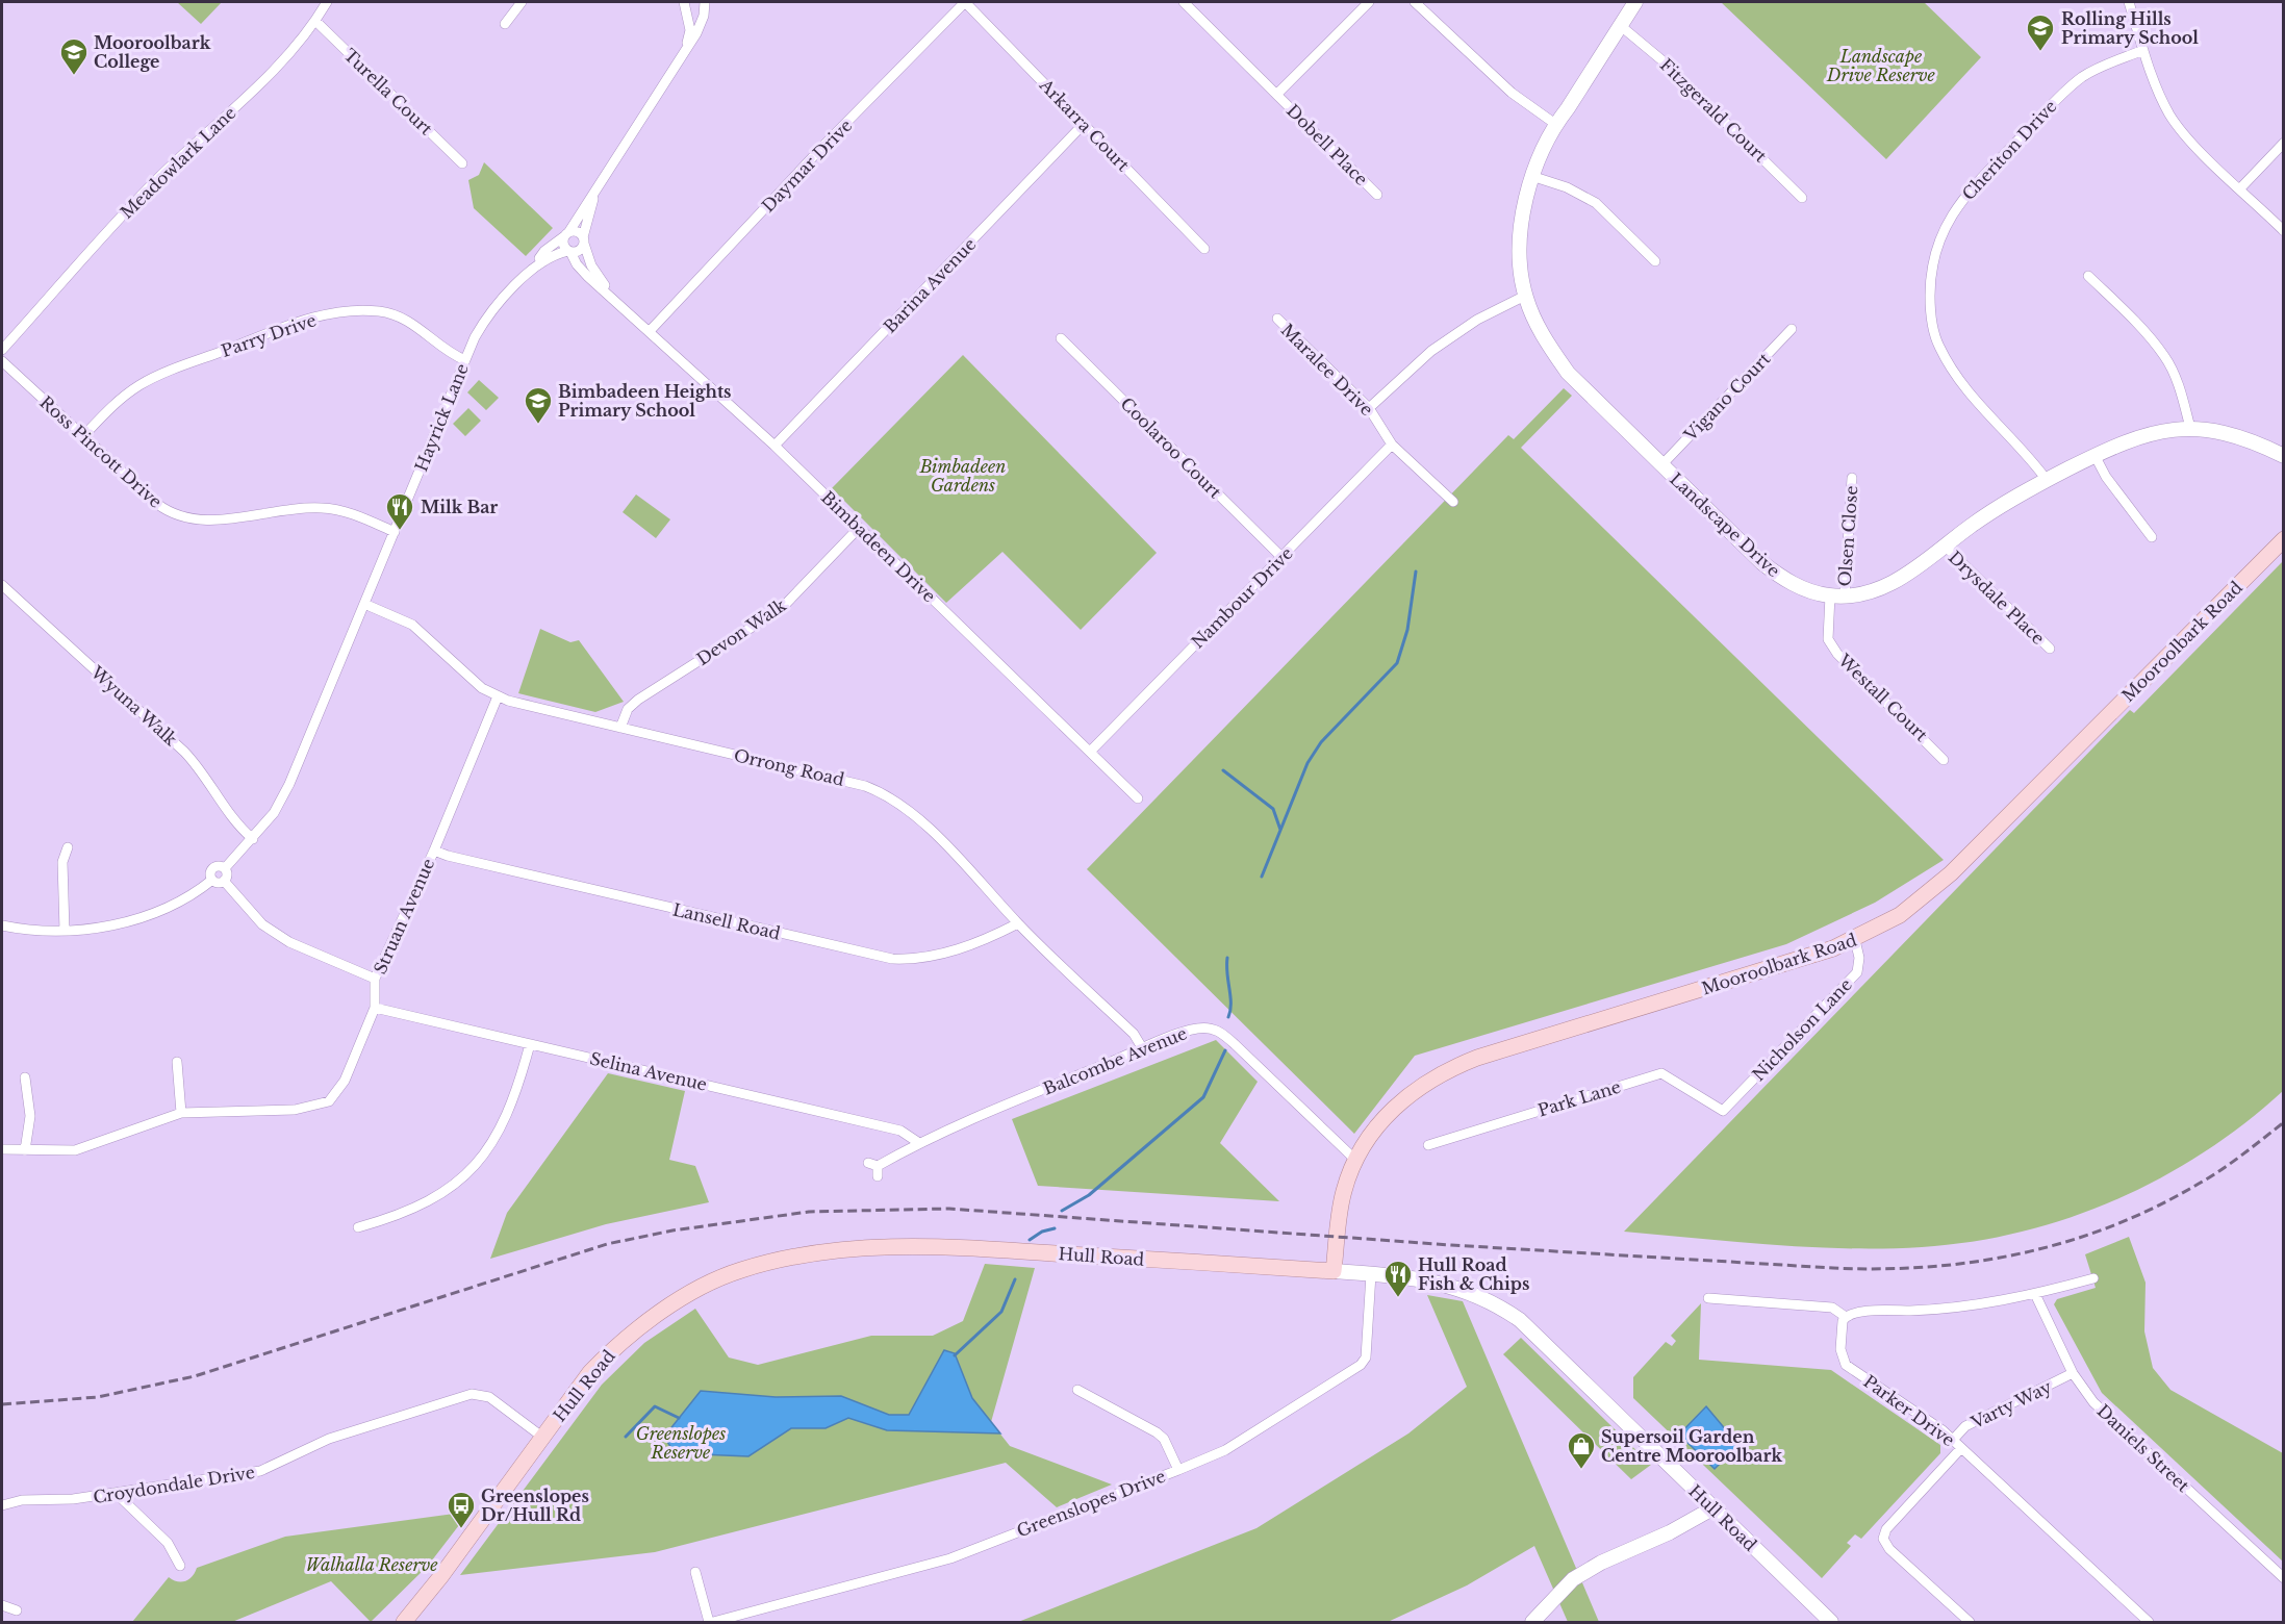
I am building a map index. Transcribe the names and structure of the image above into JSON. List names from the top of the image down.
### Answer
{
  "streets": {
    "main road": ["Mooroolbark Road", "Hull Road"],
    "street": [
      "Turella Court",
      "Fitzgerald Court",
      "Arkarra Court",
      "Dobell Place",
      "Cheriton Drive",
      "Meadowlark Lane",
      "Daymar Drive",
      "Barina Avenue",
      "Parry Drive",
      "Maralee Drive",
      "Vigano Court",
      "Hayrick Lane",
      "Coolaroo Court",
      "Ross Pincott Drive",
      "Landscape Drive",
      "Olsen Close",
      "Bimbadeen Drive",
      "Nambour Drive",
      "Drysdale Place",
      "Devon Walk",
      "Westall Court",
      "Wyuna Walk",
      "Orrong Road",
      "Struan Avenue",
      "Lansell Road",
      "Nicholson Lane",
      "Balcombe Avenue",
      "Selina Avenue",
      "Park Lane",
      "Varty Way",
      "Parker Drive",
      "Daniels Street",
      "Croydondale Drive",
      "Greenslopes Drive"
    ]
  },
  "crossings": [
    ["Turella Court", "Meadowlark Lane"],
    ["Fitzgerald Court", "Landscape Drive"],
    ["Arkarra Court", "Daymar Drive"],
    ["Arkarra Court", "Barina Avenue"],
    ["Daymar Drive", "Bimbadeen Drive"],
    ["Barina Avenue", "Bimbadeen Drive"],
    ["Parry Drive", "Hayrick Lane"],
    ["Parry Drive", "Ross Pincott Drive"],
    ["Maralee Drive", "Nambour Drive"],
    ["Vigano Court", "Landscape Drive"],
    ["Hayrick Lane", "Ross Pincott Drive"],
    ["Hayrick Lane", "Bimbadeen Drive"],
    ["Hayrick Lane", "Wyuna Walk"],
    ["Hayrick Lane", "Orrong Road"],
    ["Coolaroo Court", "Nambour Drive"],
    ["Landscape Drive", "Olsen Close"],
    ["Landscape Drive", "Westall Court"],
    ["Olsen Close", "Westall Court"],
    ["Bimbadeen Drive", "Nambour Drive"],
    ["Bimbadeen Drive", "Devon Walk"],
    ["Devon Walk", "Orrong Road"],
    ["Mooroolbark Road", "Nicholson Lane"],
    ["Mooroolbark Road", "Balcombe Avenue"],
    ["Mooroolbark Road", "Hull Road"],
    ["Orrong Road", "Struan Avenue"],
    ["Orrong Road", "Lansell Road"],
    ["Orrong Road", "Balcombe Avenue"],
    ["Struan Avenue", "Lansell Road"],
    ["Struan Avenue", "Selina Avenue"],
    ["Nicholson Lane", "Park Lane"],
    ["Balcombe Avenue", "Selina Avenue"],
    ["Hull Road", "Croydondale Drive"],
    ["Hull Road", "Greenslopes Drive"],
    ["Varty Way", "Parker Drive"],
    ["Varty Way", "Daniels Street"]
  ],
  "parks": [
    "Landscape Drive Reserve",
    "Bimbadeen Gardens",
    "Greenslopes Reserve",
    "Walhalla Reserve"
  ],
  "places": {
    "school or university": ["Rolling Hills Primary School", "Mooroolbark College", "Bimbadeen Heights Primary School"],
    "restaurant": ["Milk Bar", "Hull Road Fish & Chips"],
    "shop": ["Supersoil Garden Centre Mooroolbark"],
    "bus stop": ["Greenslopes Dr/Hull Rd"]
  }
}
